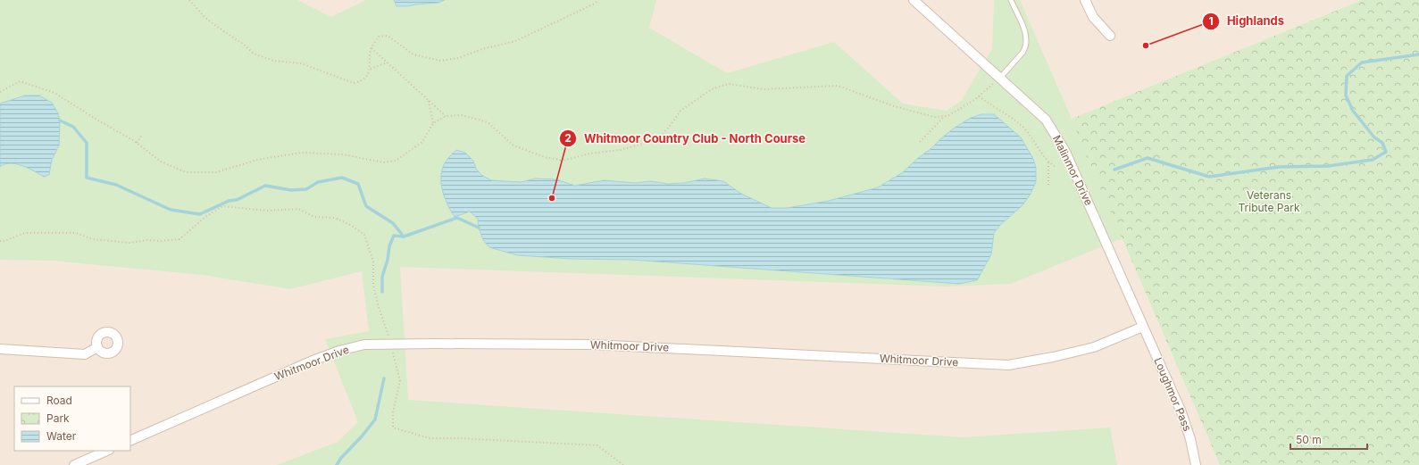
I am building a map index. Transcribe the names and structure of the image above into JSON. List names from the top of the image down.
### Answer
{
  "streets": {
    "street": ["Malinmor Drive", "Whitmoor Drive", "Loughmor Pass"]
  },
  "crossings": [
    ["Malinmor Drive", "Whitmoor Drive"],
    ["Malinmor Drive", "Loughmor Pass"],
    ["Whitmoor Drive", "Loughmor Pass"]
  ],
  "parks": ["Veterans Tribute Park"],
  "places": ["Highlands", "Whitmoor Country Club - North Course"],
  "legend": ["Road", "Park", "Water"],
  "scale_bar": "50 m"
}
